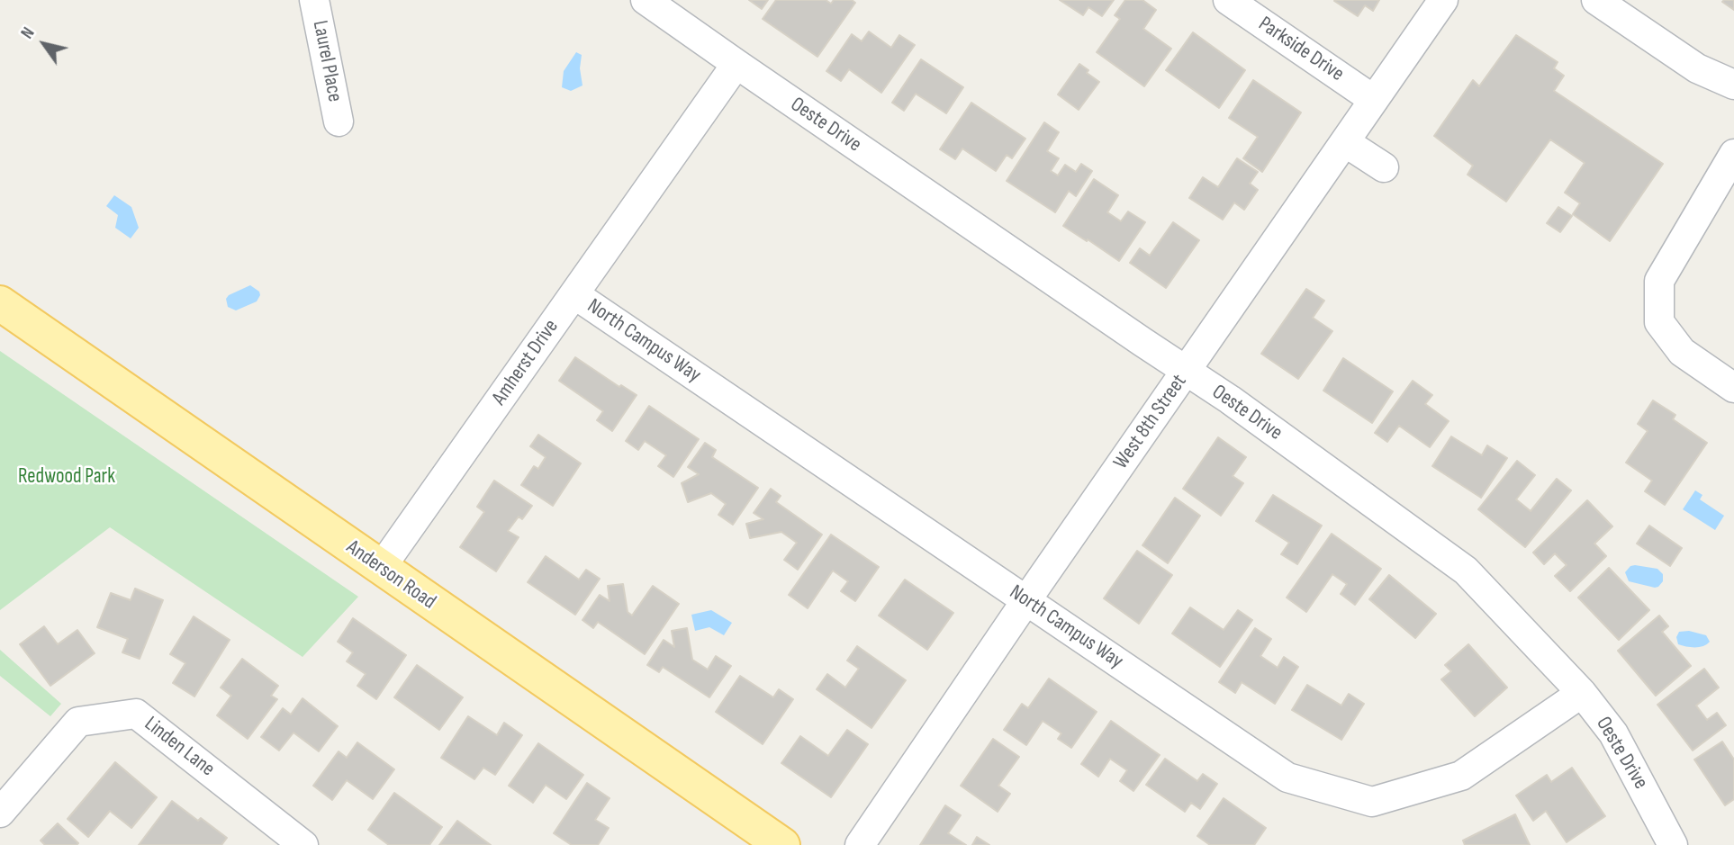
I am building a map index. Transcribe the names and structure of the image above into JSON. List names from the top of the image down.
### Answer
{
  "streets": {
    "main road": ["Anderson Road"],
    "street": [
      "Parkside Drive",
      "Laurel Place",
      "Oeste Drive",
      "North Campus Way",
      "Amherst Drive",
      "West 8th Street",
      "Linden Lane"
    ]
  },
  "crossings": [
    ["Parkside Drive", "West 8th Street"],
    ["Oeste Drive", "North Campus Way"],
    ["Oeste Drive", "Amherst Drive"],
    ["Oeste Drive", "West 8th Street"],
    ["North Campus Way", "Amherst Drive"],
    ["North Campus Way", "West 8th Street"],
    ["Amherst Drive", "Anderson Road"]
  ],
  "parks": ["Redwood Park"],
  "north": "top left"
}
